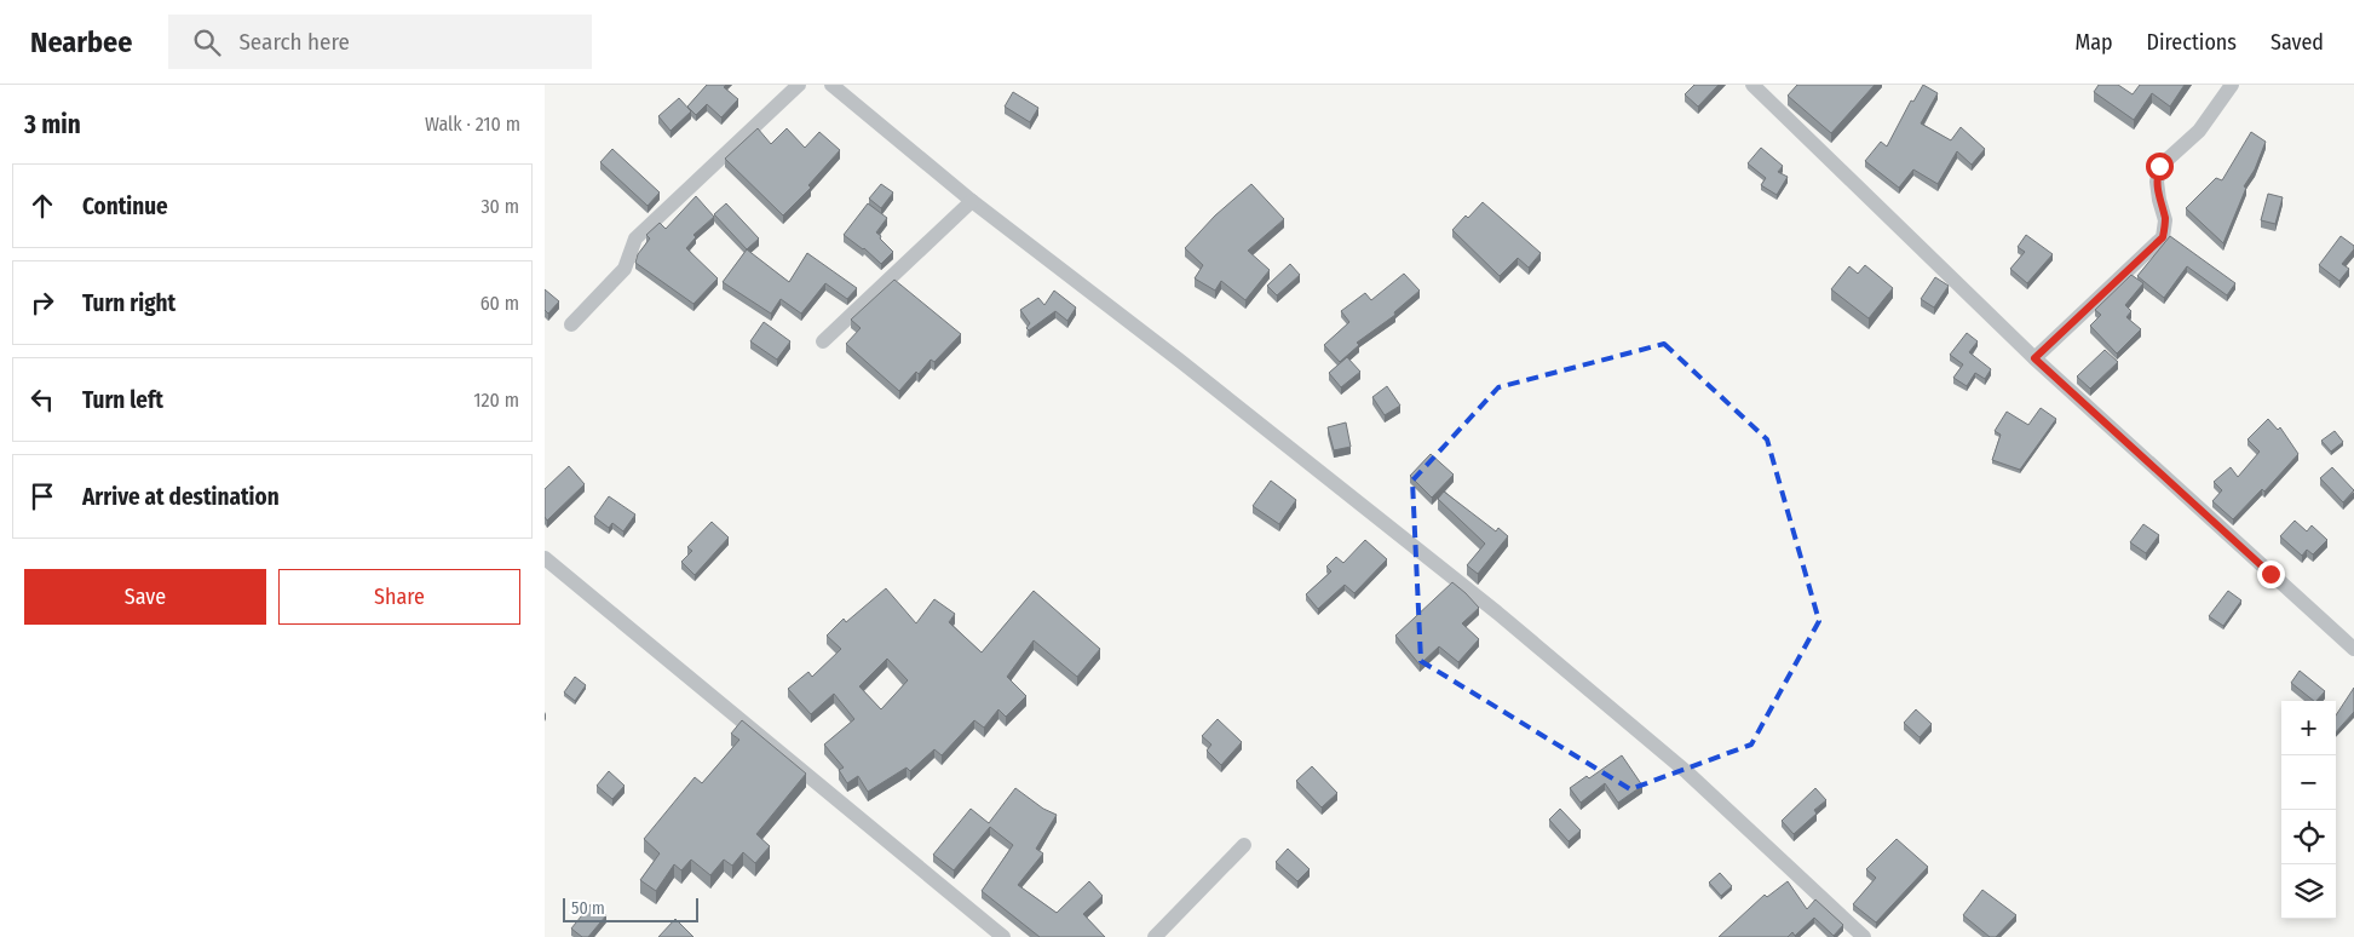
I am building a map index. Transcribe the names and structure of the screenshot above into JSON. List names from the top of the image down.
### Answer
{
  "scale_bar": "50 m",
  "page": {
    "header": "Nearbee",
    "search": "Search here",
    "nav": ["Map", "Directions", "Saved"],
    "heading": ["3 min", "Walk · 210 m"],
    "list": [
      ["Continue", "30 m"],
      ["Turn right", "60 m"],
      ["Turn left", "120 m"],
      "Arrive at destination"
    ],
    "buttons": ["Save", "Share"],
    "map_buttons": ["+", "−"],
    "scale": "50 m"
  }
}
